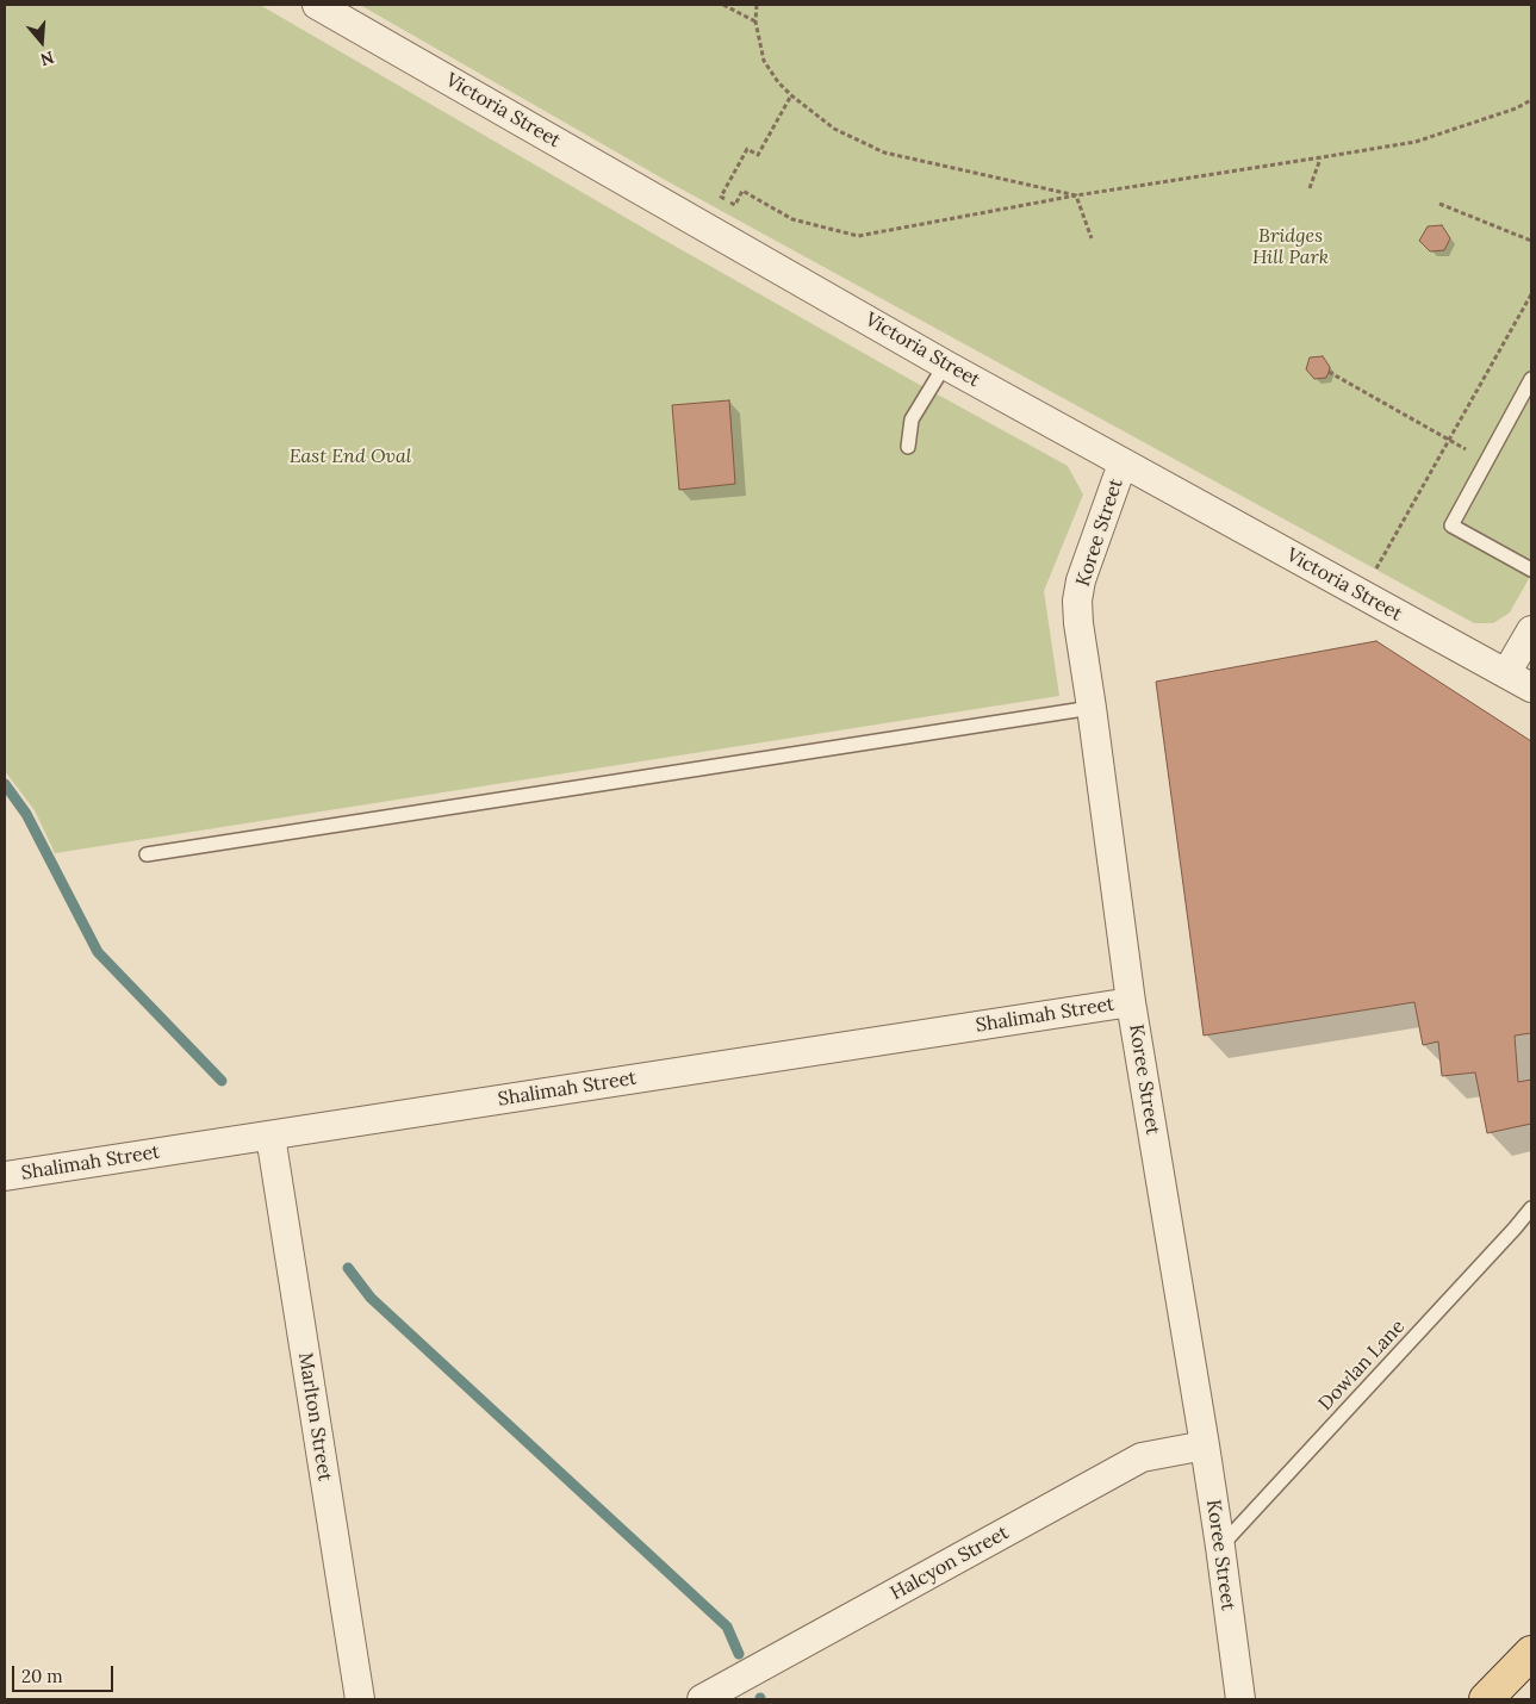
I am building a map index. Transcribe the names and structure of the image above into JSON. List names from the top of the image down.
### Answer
{
  "streets": {
    "street": [
      "Victoria Street",
      "Koree Street",
      "Shalimah Street",
      "Marlton Street",
      "Halcyon Street"
    ],
    "lane": ["Dowlan Lane"]
  },
  "crossings": [
    ["Victoria Street", "Koree Street"],
    ["Koree Street", "Shalimah Street"],
    ["Koree Street", "Dowlan Lane"],
    ["Koree Street", "Halcyon Street"],
    ["Shalimah Street", "Marlton Street"]
  ],
  "parks": ["Bridges Hill Park", "East End Oval"],
  "scale_bar": "20 m",
  "north": "bottom"
}
